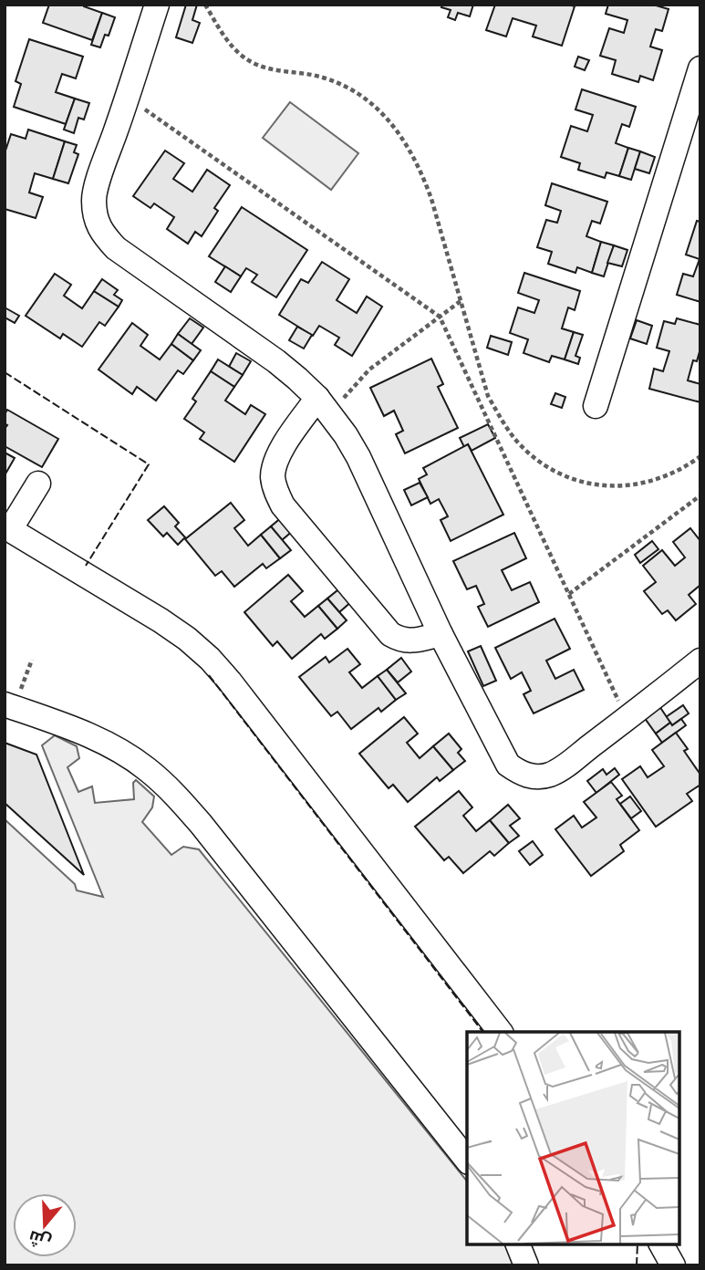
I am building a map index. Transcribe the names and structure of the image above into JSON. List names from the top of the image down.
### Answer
{
  "north": "bottom"
}
